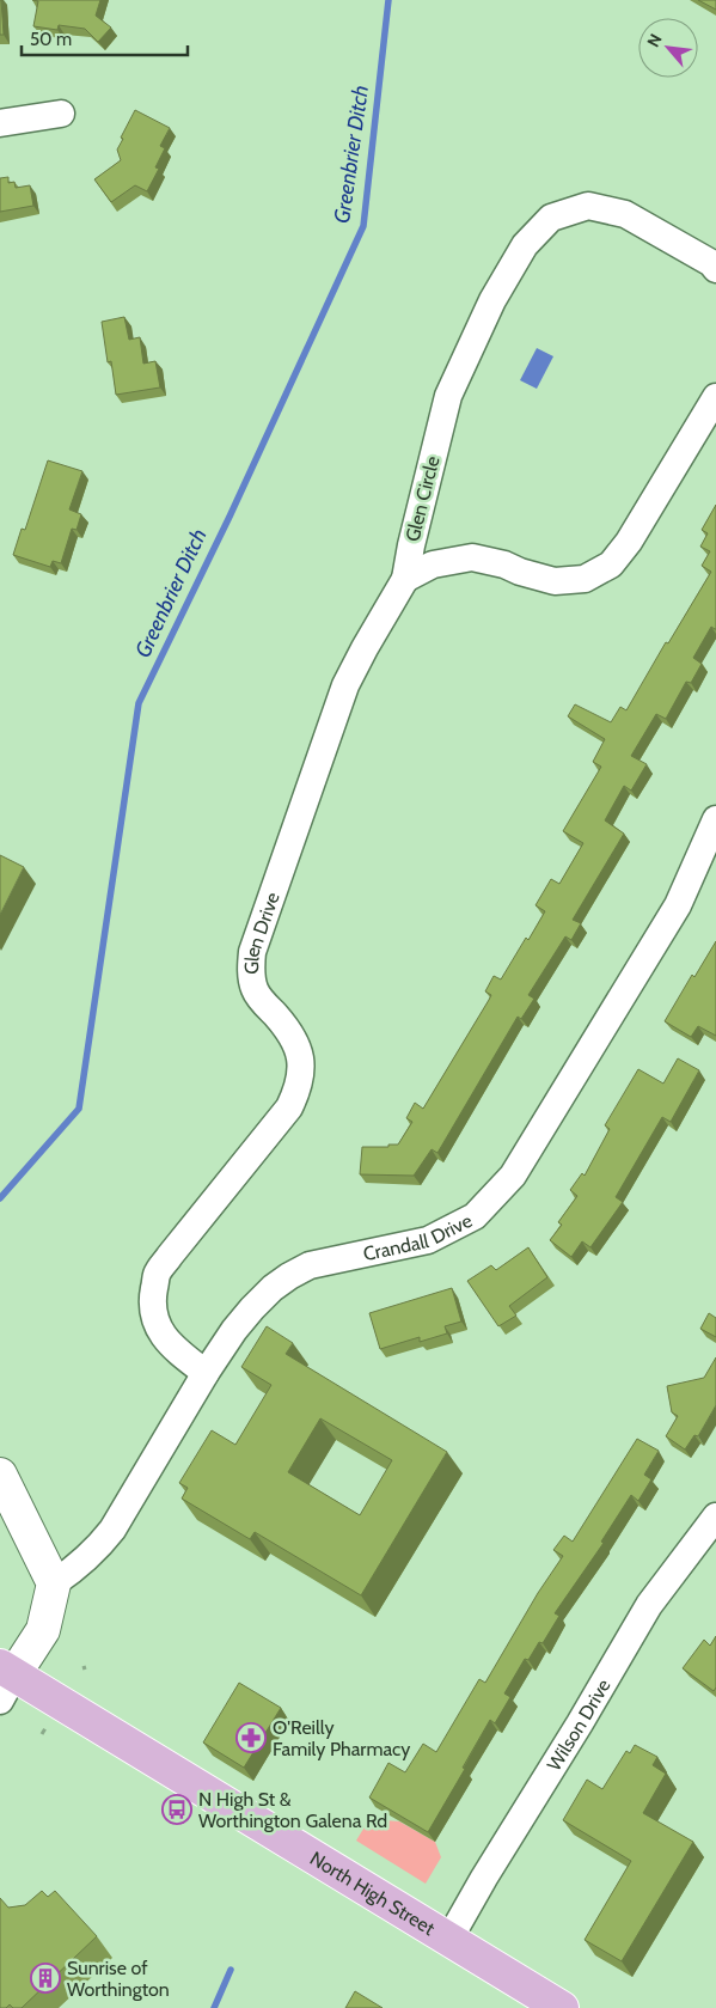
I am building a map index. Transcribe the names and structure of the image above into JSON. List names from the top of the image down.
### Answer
{
  "streets": {
    "main road": ["North High Street"],
    "street": [
      "Glen Circle",
      "Glen Drive",
      "Crandall Drive",
      "Wilson Drive"
    ]
  },
  "crossings": [
    ["Glen Circle", "Glen Drive"],
    ["Glen Drive", "Crandall Drive"],
    ["Wilson Drive", "North High Street"]
  ],
  "water": ["Greenbrier Ditch"],
  "places": {
    "pharmacy": ["O'Reilly Family Pharmacy"],
    "bus stop": ["N High St & Worthington Galena Rd"],
    "building": ["Sunrise of Worthington"]
  },
  "scale_bar": "50 m",
  "north": "top left"
}
